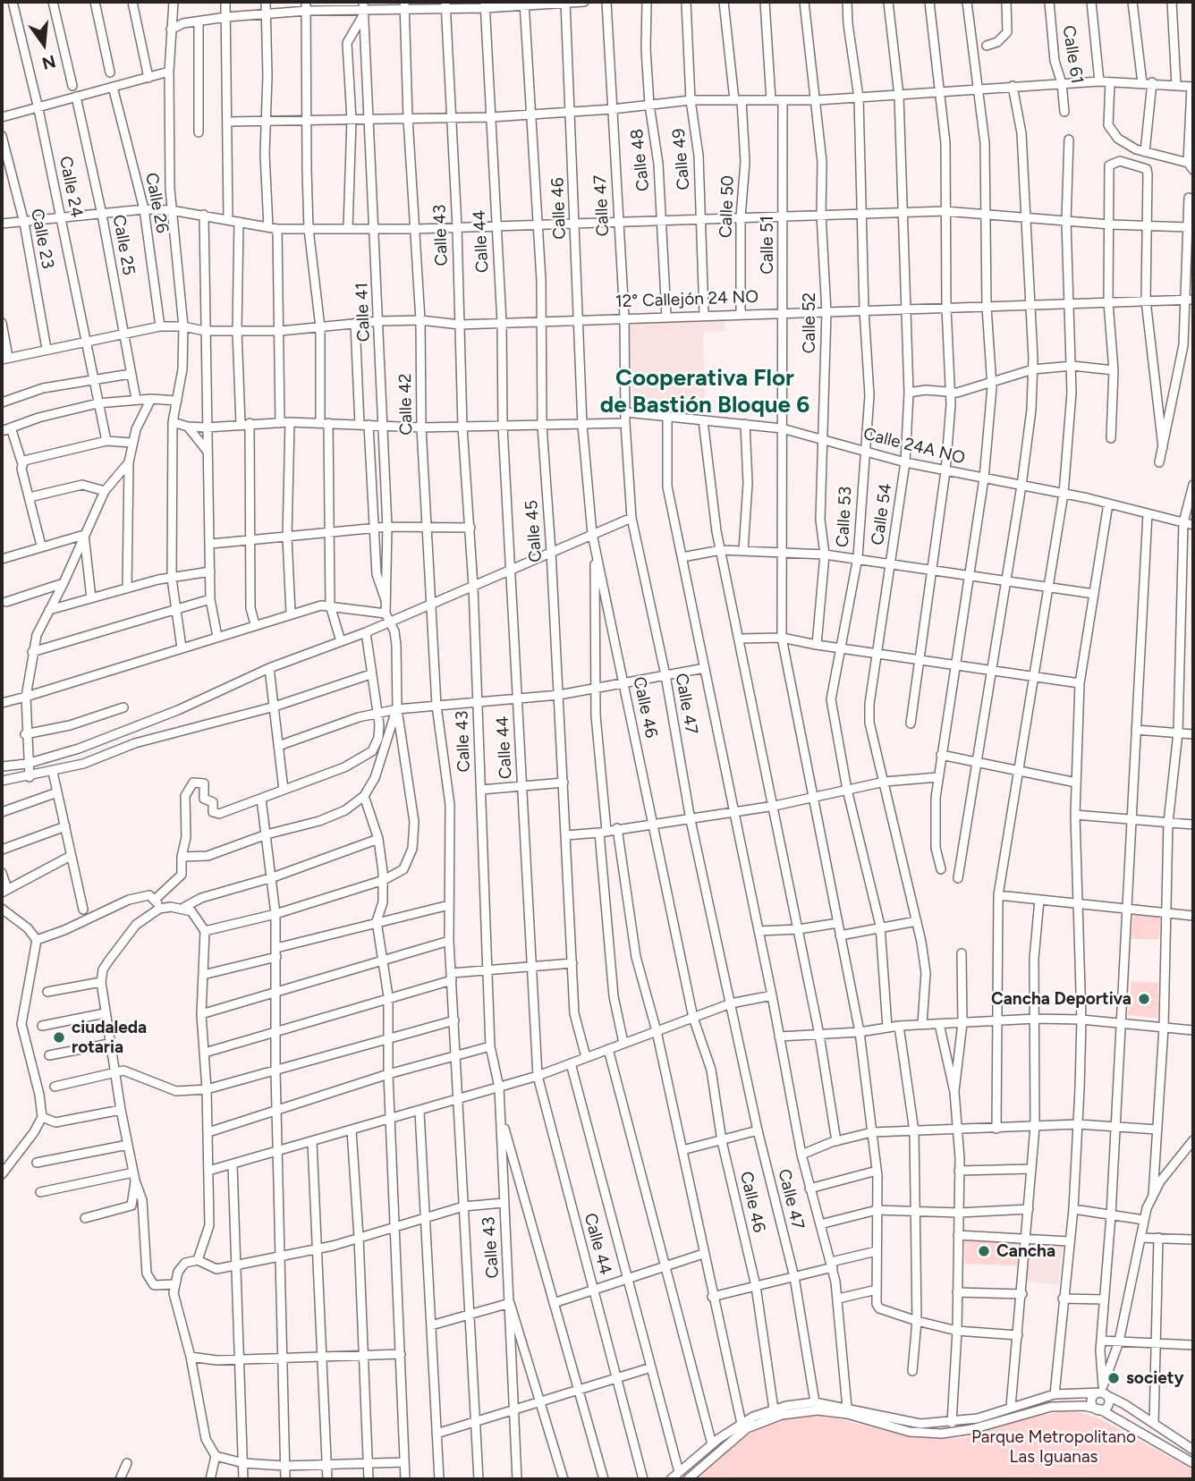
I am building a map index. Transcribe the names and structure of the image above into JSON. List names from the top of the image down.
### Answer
{
  "streets": {
    "street": [
      "Calle 61",
      "Calle 49",
      "Calle 48",
      "Calle 24",
      "Calle 26",
      "Calle 47",
      "Calle 50",
      "Calle 46",
      "Calle 43",
      "Calle 23",
      "Calle 44",
      "Calle 25",
      "Calle 51",
      "12° Callejón 24 NO",
      "Calle 41",
      "Calle 52",
      "Calle 42",
      "Calle 24A NO",
      "Calle 54",
      "Calle 53",
      "Calle 45"
    ]
  },
  "crossings": [
    ["Calle 49", "12° Callejón 24 NO"],
    ["Calle 48", "12° Callejón 24 NO"],
    ["Calle 24", "12° Callejón 24 NO"],
    ["Calle 26", "12° Callejón 24 NO"],
    ["Calle 47", "12° Callejón 24 NO"],
    ["Calle 47", "Calle 24A NO"],
    ["Calle 50", "12° Callejón 24 NO"],
    ["Calle 46", "12° Callejón 24 NO"],
    ["Calle 43", "12° Callejón 24 NO"],
    ["Calle 23", "12° Callejón 24 NO"],
    ["Calle 44", "12° Callejón 24 NO"],
    ["Calle 25", "12° Callejón 24 NO"],
    ["Calle 51", "12° Callejón 24 NO"],
    ["Calle 51", "Calle 24A NO"],
    ["12° Callejón 24 NO", "Calle 41"],
    ["12° Callejón 24 NO", "Calle 52"],
    ["12° Callejón 24 NO", "Calle 42"],
    ["12° Callejón 24 NO", "Calle 54"],
    ["12° Callejón 24 NO", "Calle 53"],
    ["12° Callejón 24 NO", "Calle 45"],
    ["Calle 52", "Calle 24A NO"],
    ["Calle 24A NO", "Calle 54"],
    ["Calle 24A NO", "Calle 53"]
  ],
  "districts": ["Cooperativa Flor de Bastión Bloque 6"],
  "parks": ["Parque Metropolitano Las Iguanas"],
  "places": [
    "Cancha Deportiva",
    "ciudaleda rotaria",
    "Cancha",
    "society"
  ],
  "north": "bottom"
}
